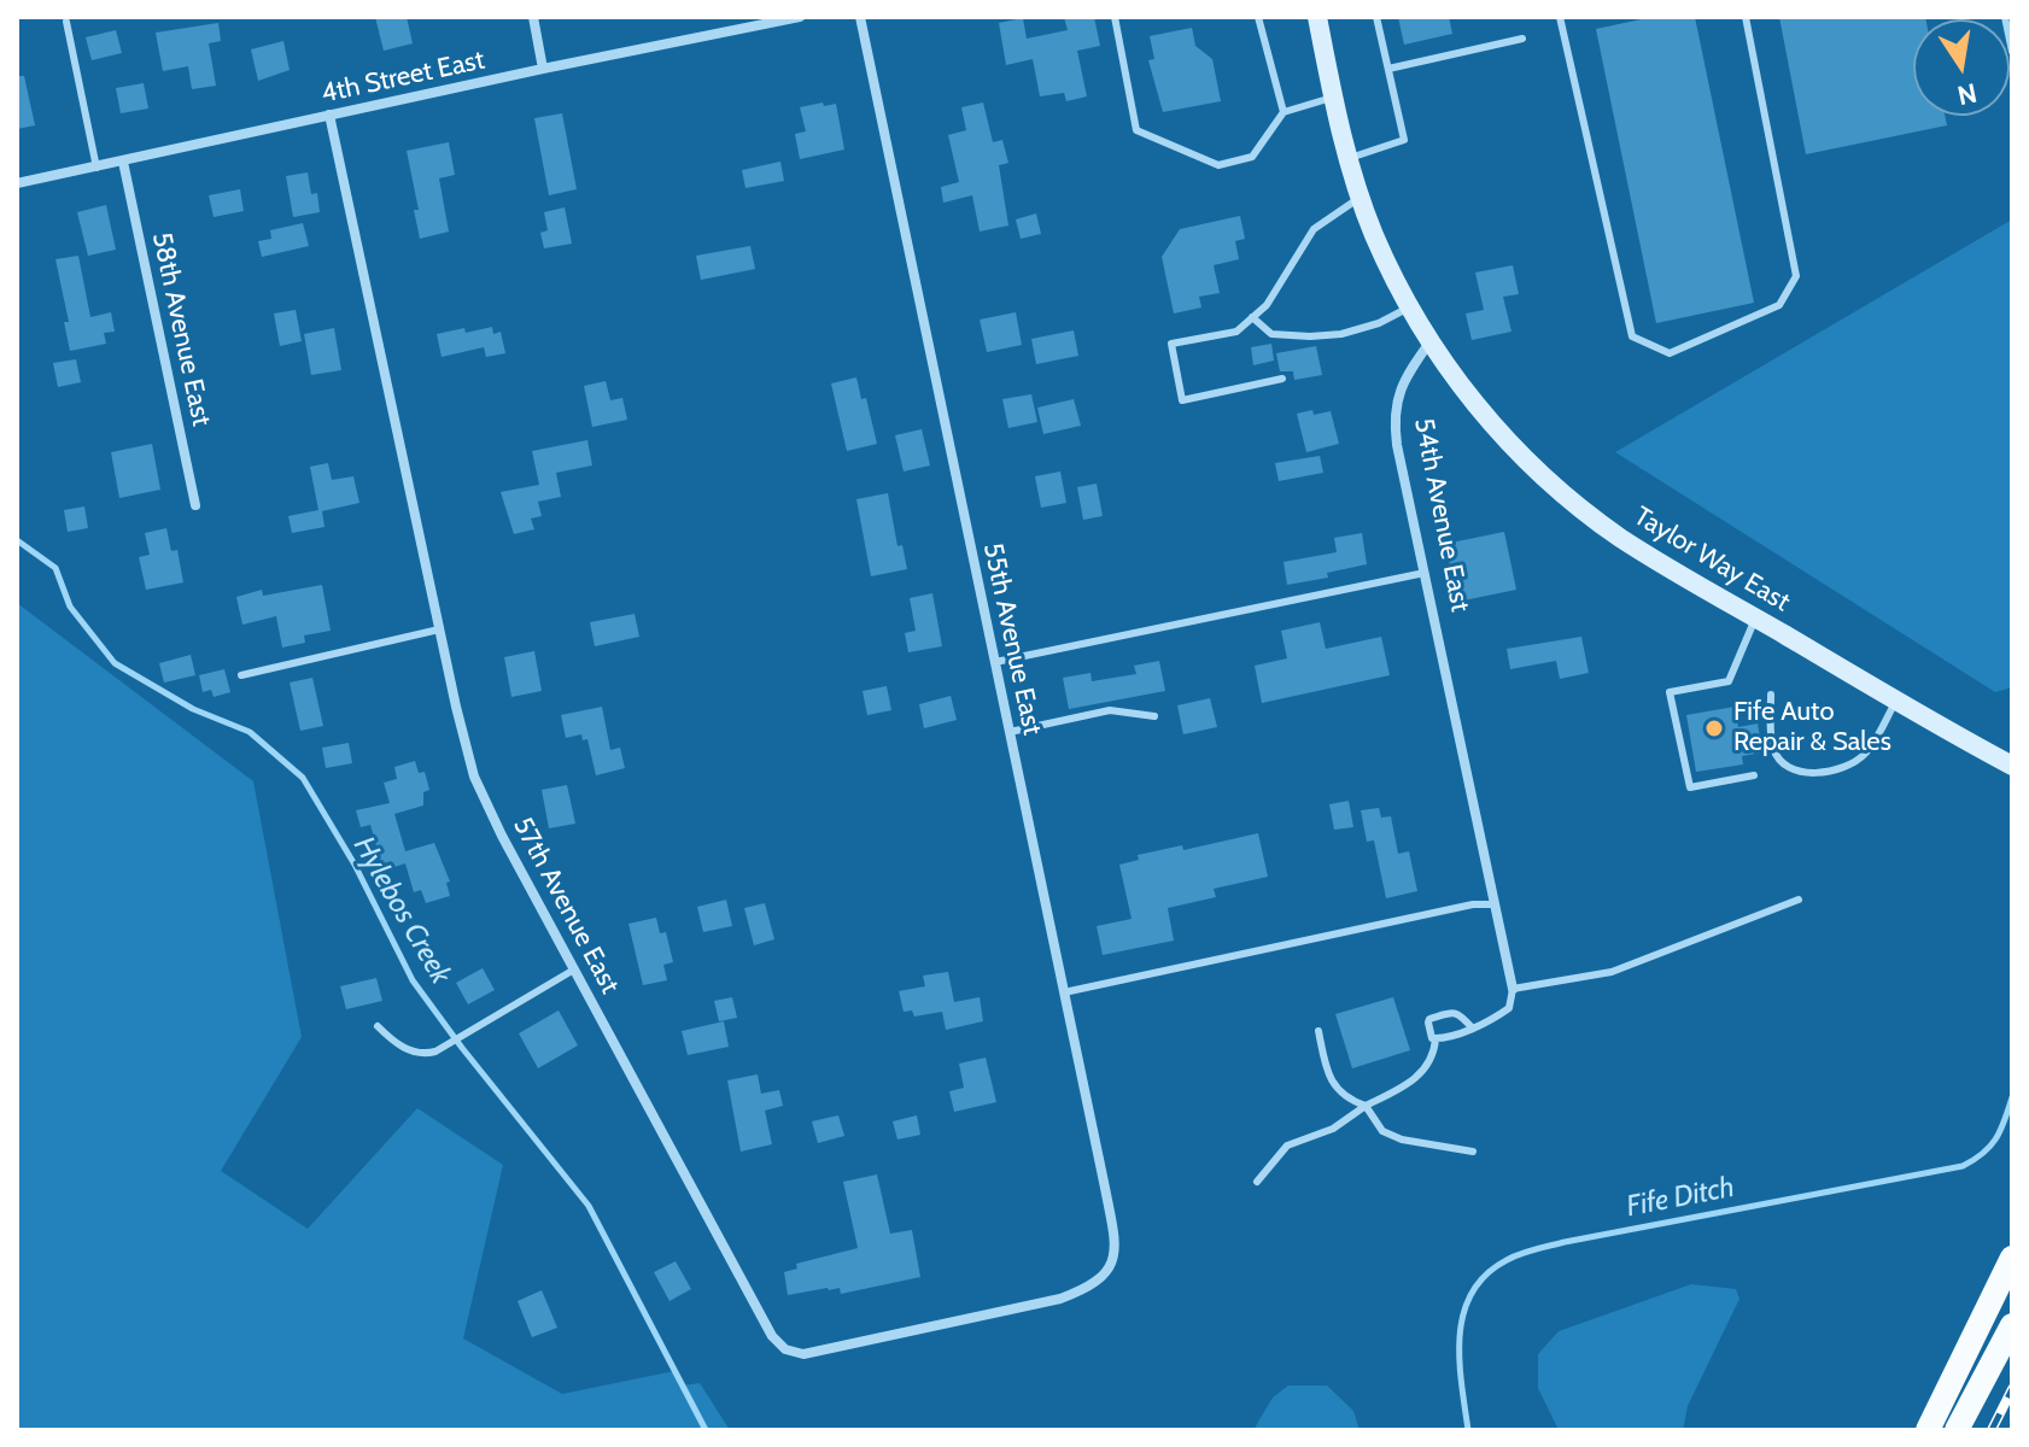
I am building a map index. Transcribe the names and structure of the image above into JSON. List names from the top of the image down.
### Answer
{
  "streets": {
    "main road": ["Taylor Way East"],
    "street": [
      "4th Street East",
      "58th Avenue East",
      "54th Avenue East",
      "55th Avenue East",
      "57th Avenue East"
    ]
  },
  "crossings": [
    ["4th Street East", "58th Avenue East"],
    ["4th Street East", "57th Avenue East"],
    ["54th Avenue East", "Taylor Way East"],
    ["55th Avenue East", "57th Avenue East"]
  ],
  "water": ["Hylebos Creek", "Fife Ditch"],
  "places": ["Fife Auto Repair & Sales"],
  "north": "bottom"
}
